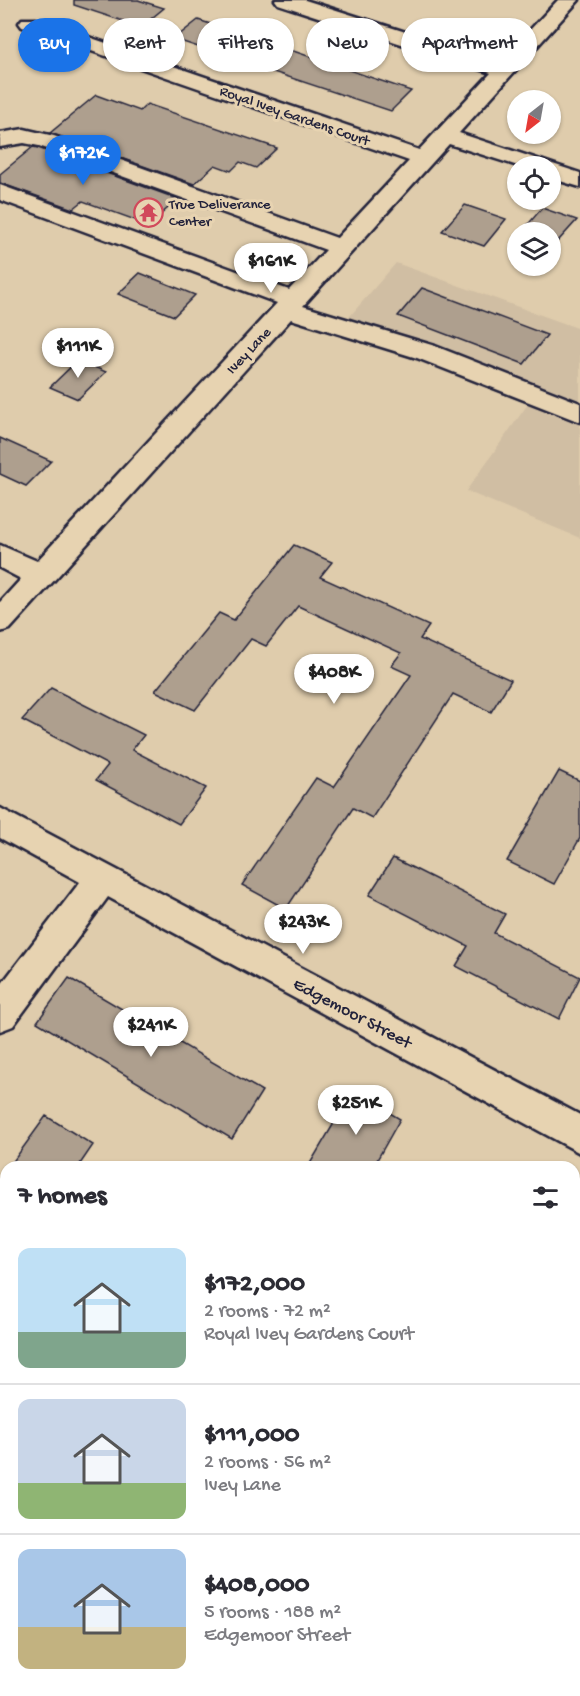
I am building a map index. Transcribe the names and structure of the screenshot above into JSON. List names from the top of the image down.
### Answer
{
  "streets": {
    "street": ["Royal Ivey Gardens Court", "Ivey Lane", "Edgemoor Street"]
  },
  "crossings": [
    ["Royal Ivey Gardens Court", "Ivey Lane"]
  ],
  "places": {
    "temple": ["True Deliverance Center"]
  },
  "north": "bottom left",
  "page": {
    "chip": [
      "Buy",
      "Rent",
      "Filters",
      "New",
      "Apartment"
    ],
    "price": [
      "$172K",
      "$161K",
      "$111K",
      "$408K",
      "$243K",
      "$241K",
      "$251K"
    ],
    "heading": "7 homes",
    "list": [
      {
        "name": "$172,000",
        "note": "2 rooms · 72 m² · Royal Ivey Gardens Court"
      },
      {
        "name": "$111,000",
        "note": "2 rooms · 56 m² · Ivey Lane"
      },
      {
        "name": "$408,000",
        "note": "5 rooms · 188 m² · Edgemoor Street"
      }
    ]
  }
}
